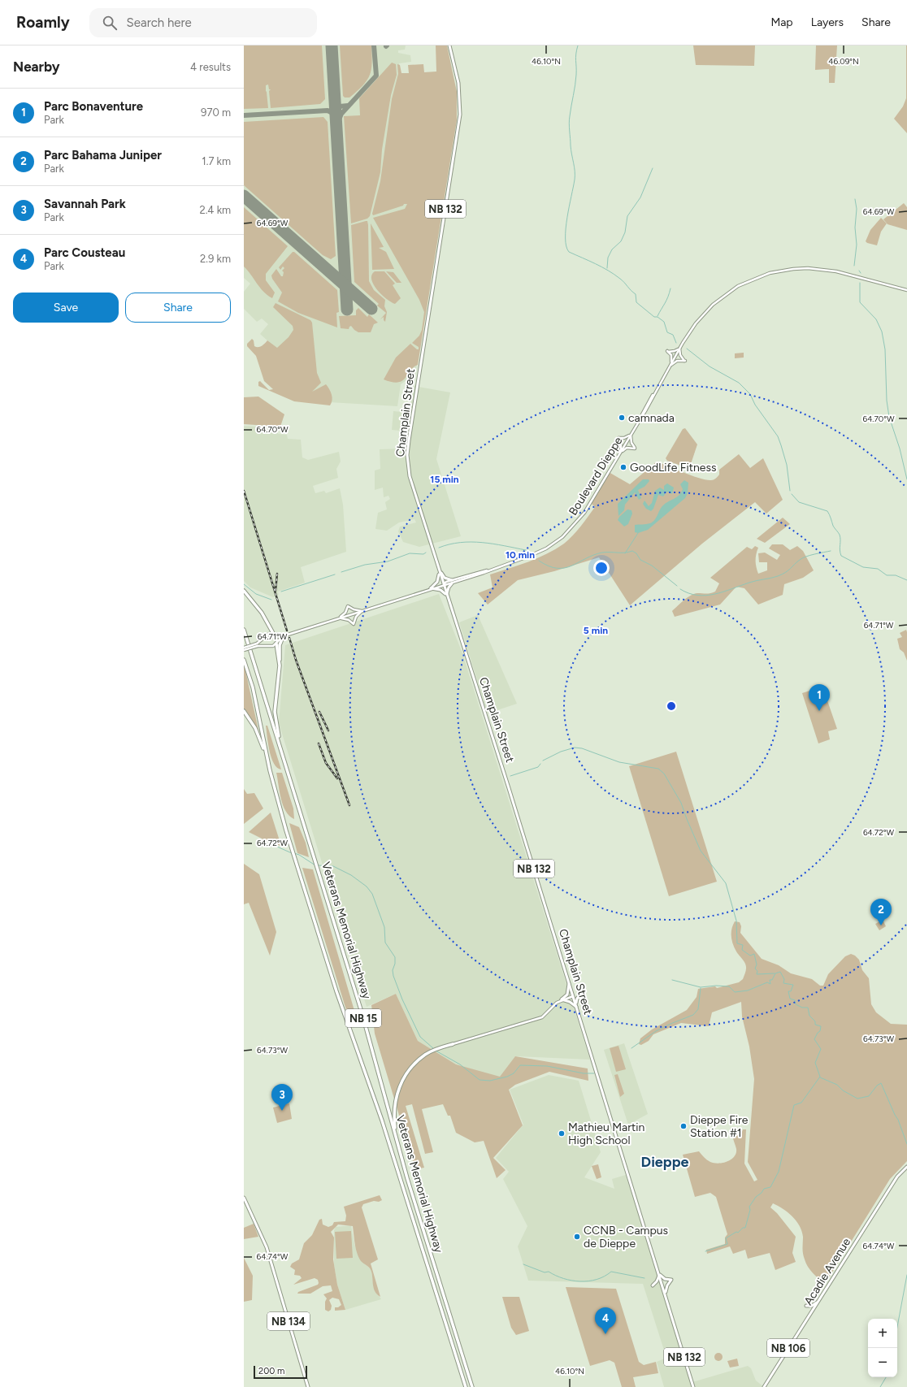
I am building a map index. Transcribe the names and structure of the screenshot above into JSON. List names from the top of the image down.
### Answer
{
  "streets": {
    "highway": ["Veterans Memorial Highway", "NB 15"],
    "main road": [
      "NB 132",
      "Champlain Street",
      "Boulevard Dieppe",
      "Acadie Avenue",
      "NB 134",
      "NB 106"
    ]
  },
  "crossings": [
    ["Champlain Street", "Boulevard Dieppe"]
  ],
  "districts": ["Dieppe"],
  "places": [
    "camnada",
    "GoodLife Fitness",
    "Dieppe Fire Station #1",
    "Mathieu Martin High School",
    "CCNB - Campus de Dieppe"
  ],
  "scale_bar": "200 m",
  "page": {
    "header": "Roamly",
    "search": "Search here",
    "nav": ["Map", "Layers", "Share"],
    "heading": ["Nearby", "4 results"],
    "list": [
      {
        "mark": "1",
        "name": "Parc Bonaventure",
        "note": "Park",
        "value": "970 m"
      },
      {
        "mark": "2",
        "name": "Parc Bahama Juniper",
        "note": "Park",
        "value": "1.7 km"
      },
      {
        "mark": "3",
        "name": "Savannah Park",
        "note": "Park",
        "value": "2.4 km"
      },
      {
        "mark": "4",
        "name": "Parc Cousteau",
        "note": "Park",
        "value": "2.9 km"
      }
    ],
    "buttons": ["Save", "Share"],
    "pins": [
      "1",
      "2",
      "3",
      "4"
    ],
    "map_buttons": ["+", "−"],
    "scale": "200 m"
  },
  "coordinates": [
    "46.10°N",
    "46.09°N",
    "64.69°W",
    "64.70°W",
    "64.71°W",
    "64.72°W",
    "64.73°W",
    "64.74°W"
  ],
  "rings": ["15 min", "10 min", "5 min"]
}
